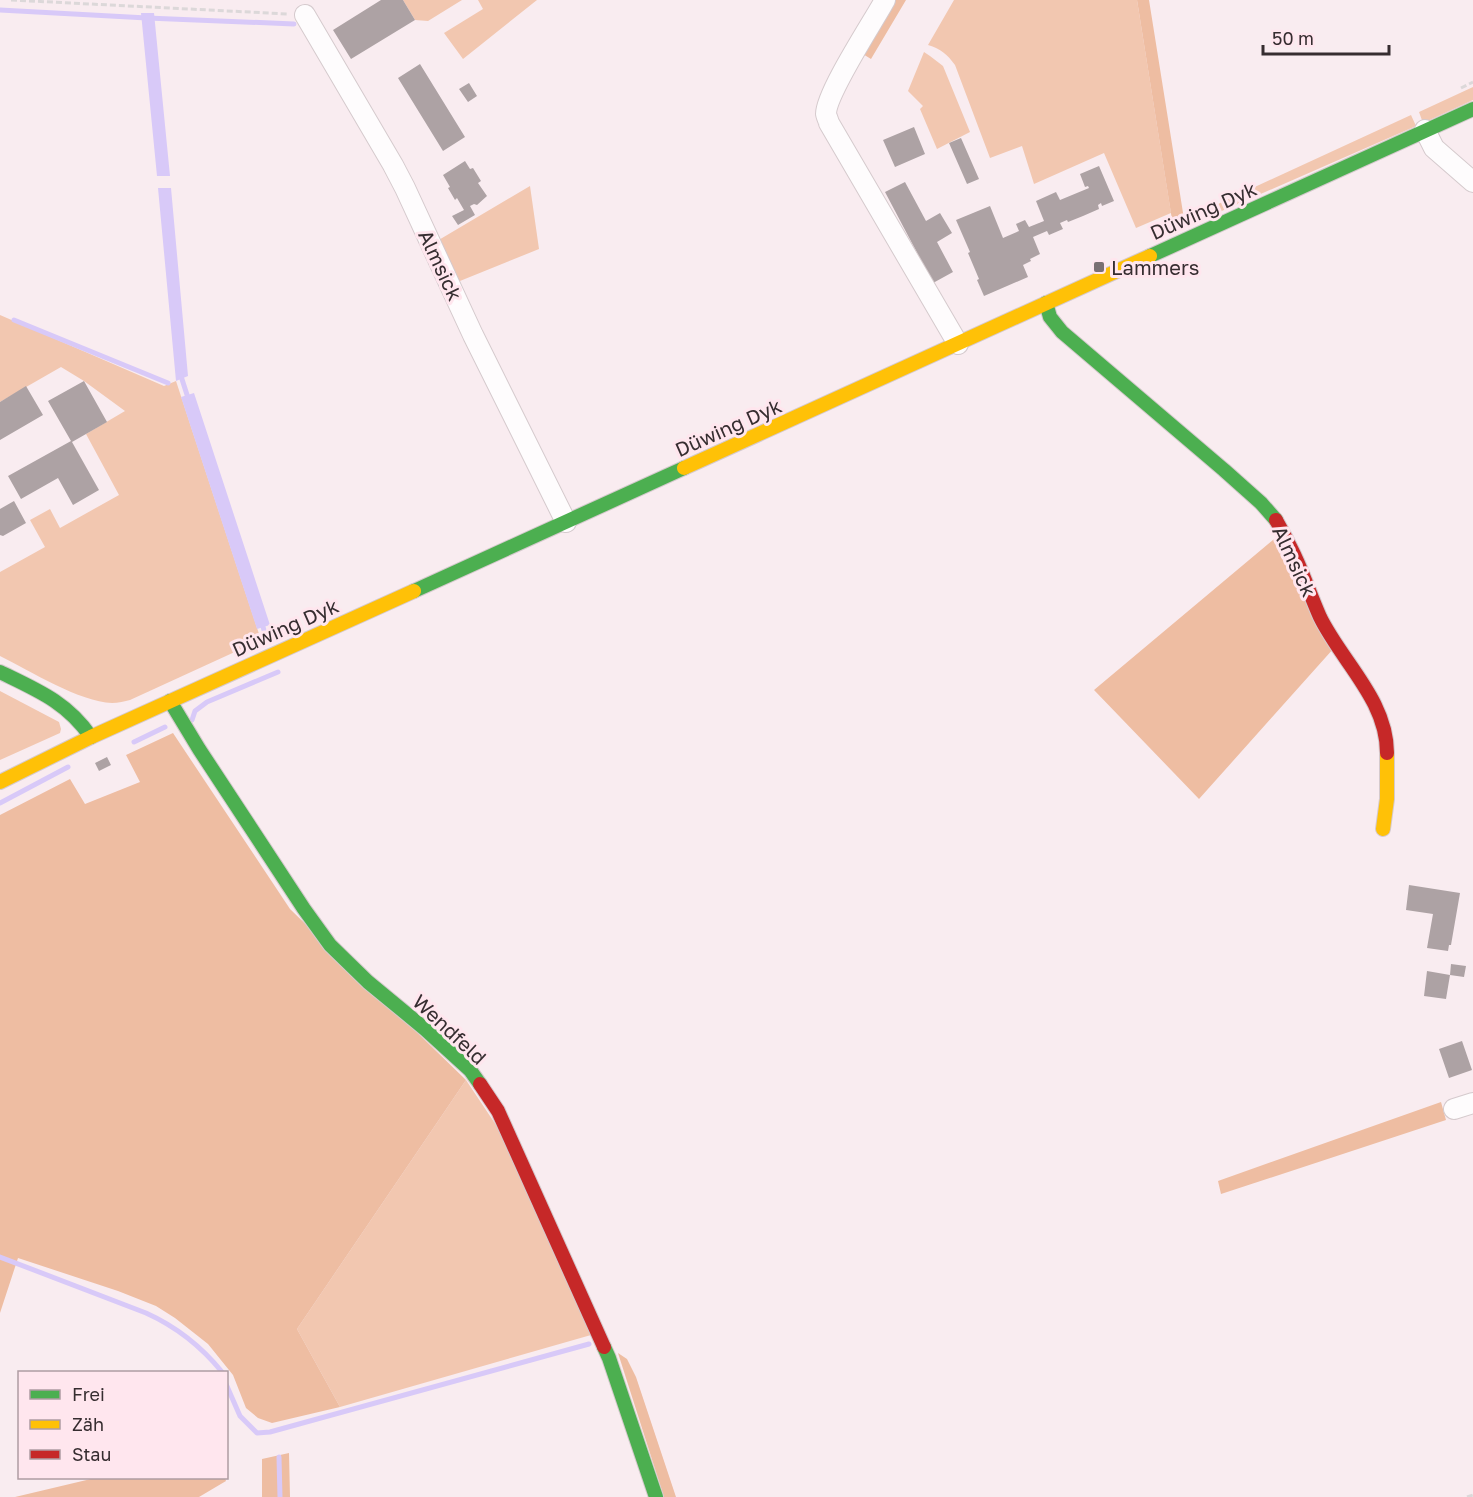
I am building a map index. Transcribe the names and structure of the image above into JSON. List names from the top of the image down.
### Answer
{
  "streets": {
    "street": ["Düwing Dyk", "Almsick", "Wendfeld"]
  },
  "crossings": [
    ["Düwing Dyk", "Almsick"],
    ["Düwing Dyk", "Wendfeld"]
  ],
  "places": {
    "transit": ["Lammers"]
  },
  "legend": ["Frei", "Zäh", "Stau"],
  "scale_bar": "50 m"
}
